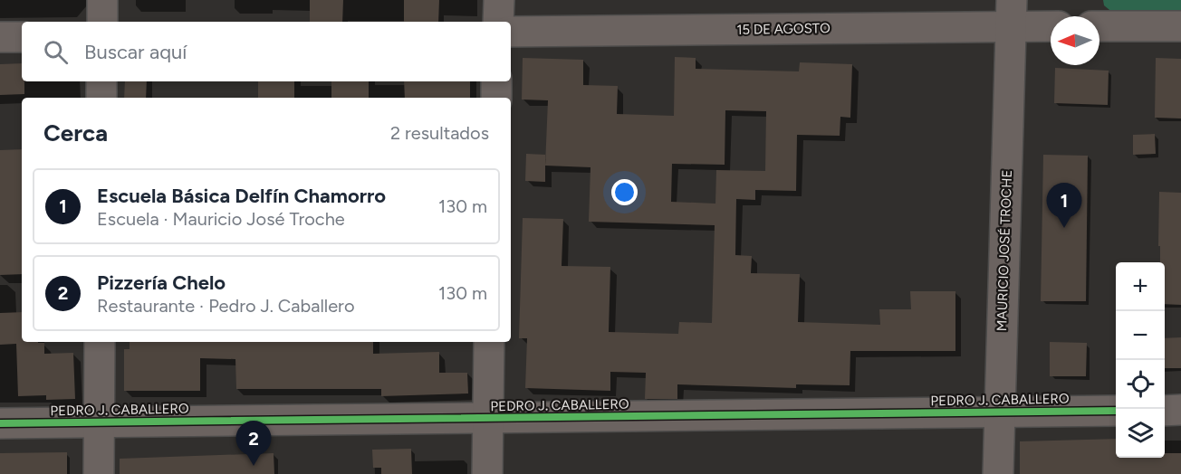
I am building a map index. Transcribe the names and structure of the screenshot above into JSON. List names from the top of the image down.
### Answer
{
  "streets": {
    "street": ["15 DE AGOSTO", "MAURICIO JOSÉ TROCHE", "PEDRO J. CABALLERO"]
  },
  "crossings": [
    ["15 DE AGOSTO", "MAURICIO JOSÉ TROCHE"],
    ["MAURICIO JOSÉ TROCHE", "PEDRO J. CABALLERO"]
  ],
  "north": "left",
  "page": {
    "search": "Buscar aquí",
    "heading": ["Cerca", "2 resultados"],
    "list": [
      {
        "mark": "1",
        "name": "Escuela Básica Delfín Chamorro",
        "note": "Escuela · Mauricio José Troche",
        "value": "130 m"
      },
      {
        "mark": "2",
        "name": "Pizzería Chelo",
        "note": "Restaurante · Pedro J. Caballero",
        "value": "130 m"
      }
    ],
    "pins": ["1", "2"],
    "map_buttons": ["+", "−"]
  }
}
